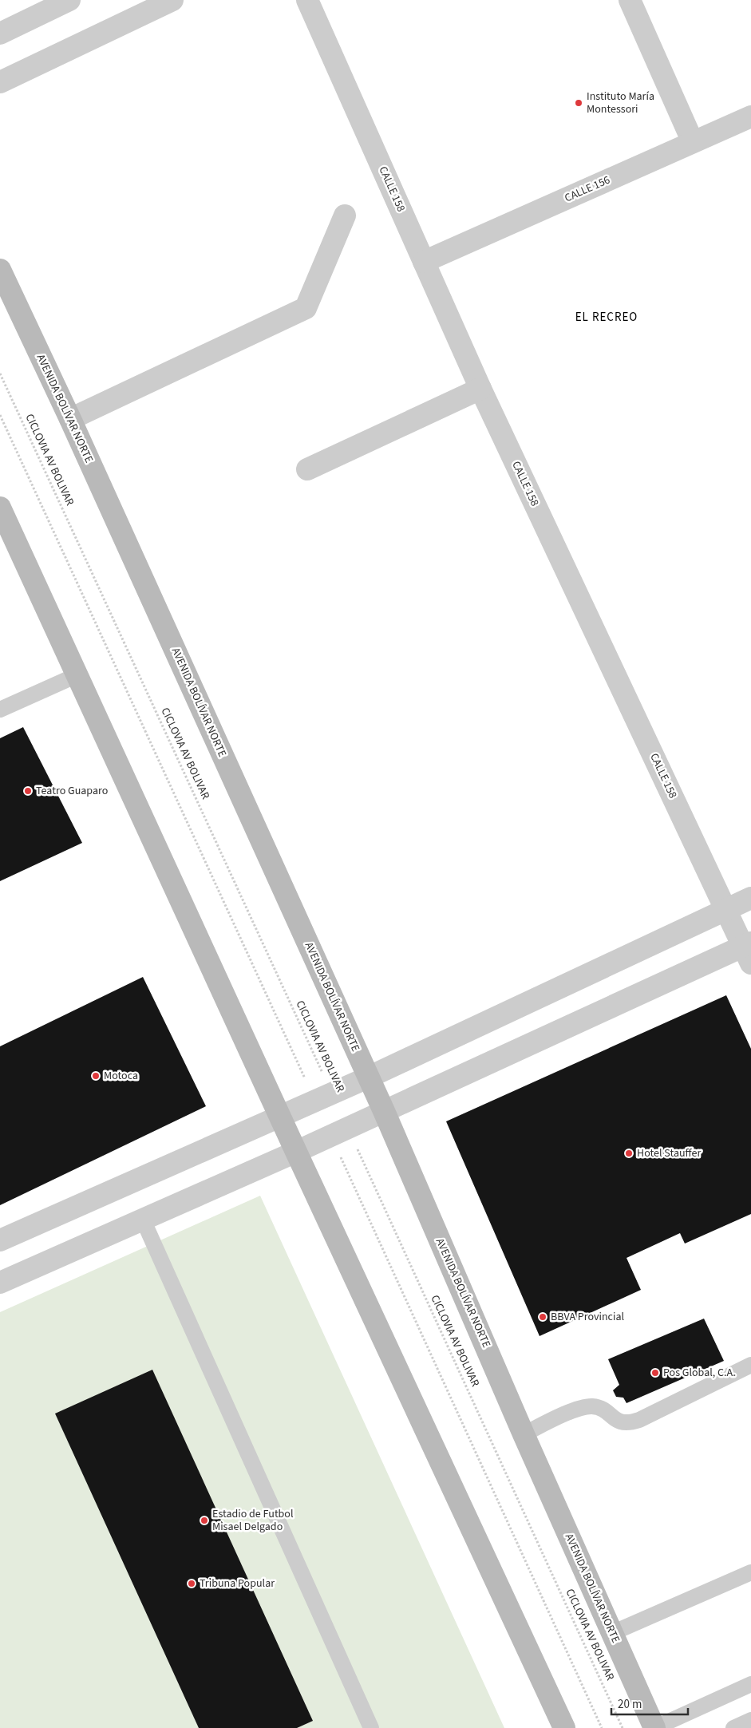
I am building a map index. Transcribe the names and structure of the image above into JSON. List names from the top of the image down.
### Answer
{
  "streets": {
    "main road": ["AVENIDA BOLÍVAR NORTE"],
    "street": ["CALLE 158", "CALLE 156"],
    "path": ["CICLOVIA AV BOLIVAR"]
  },
  "crossings": [
    ["CALLE 158", "CALLE 156"]
  ],
  "districts": ["EL RECREO"],
  "places": [
    "Instituto María Montessori",
    "Teatro Guaparo",
    "Motoca",
    "Hotel Stauffer",
    "BBVA Provincial",
    "Pos Global, C.A.",
    "Estadio de Futbol Misael Delgado",
    "Tribuna Popular"
  ],
  "scale_bar": "20 m"
}
